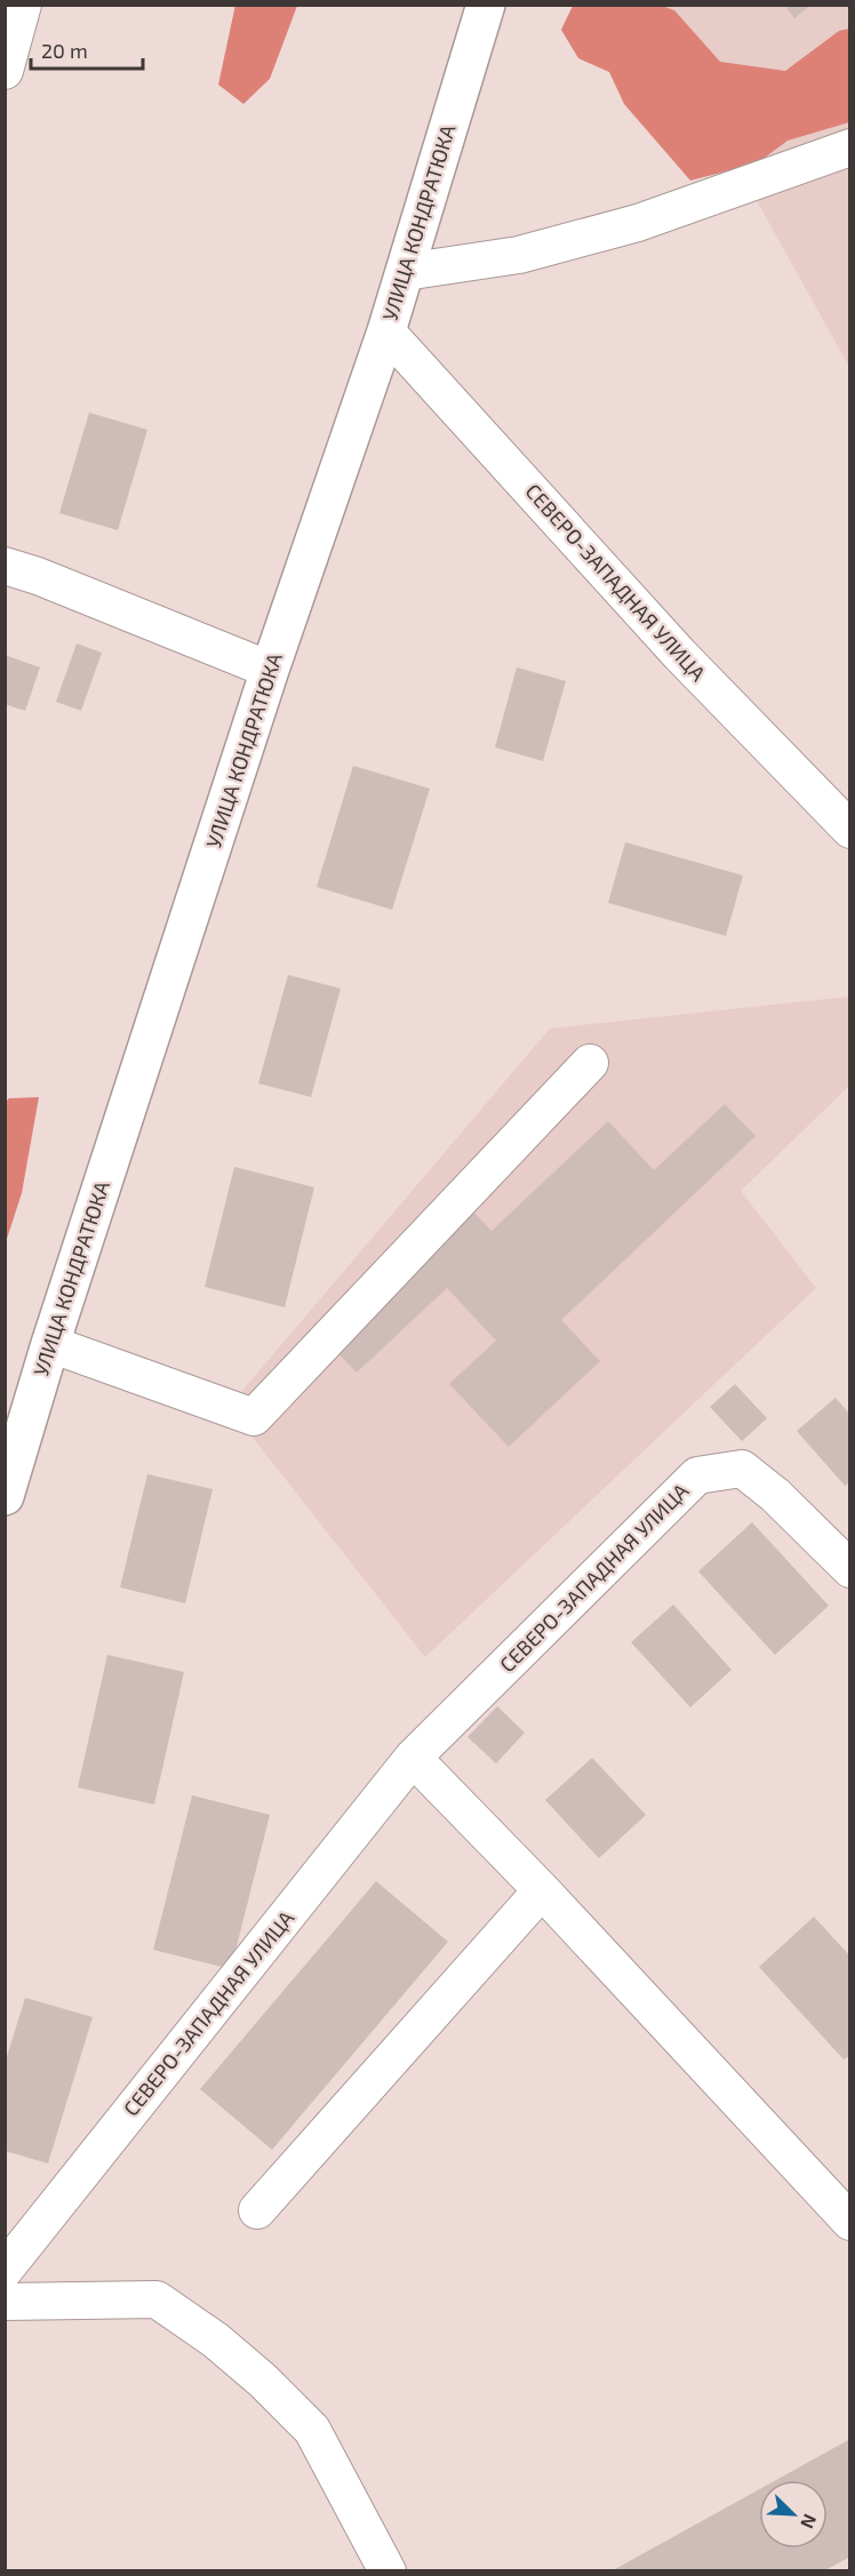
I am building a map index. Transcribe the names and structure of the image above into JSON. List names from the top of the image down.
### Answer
{
  "streets": {
    "main road": ["УЛИЦА КОНДРАТЮКА"],
    "street": ["СЕВЕРО-ЗАПАДНАЯ УЛИЦА"]
  },
  "crossings": [
    ["УЛИЦА КОНДРАТЮКА", "СЕВЕРО-ЗАПАДНАЯ УЛИЦА"]
  ],
  "scale_bar": "20 m",
  "north": "bottom right"
}
